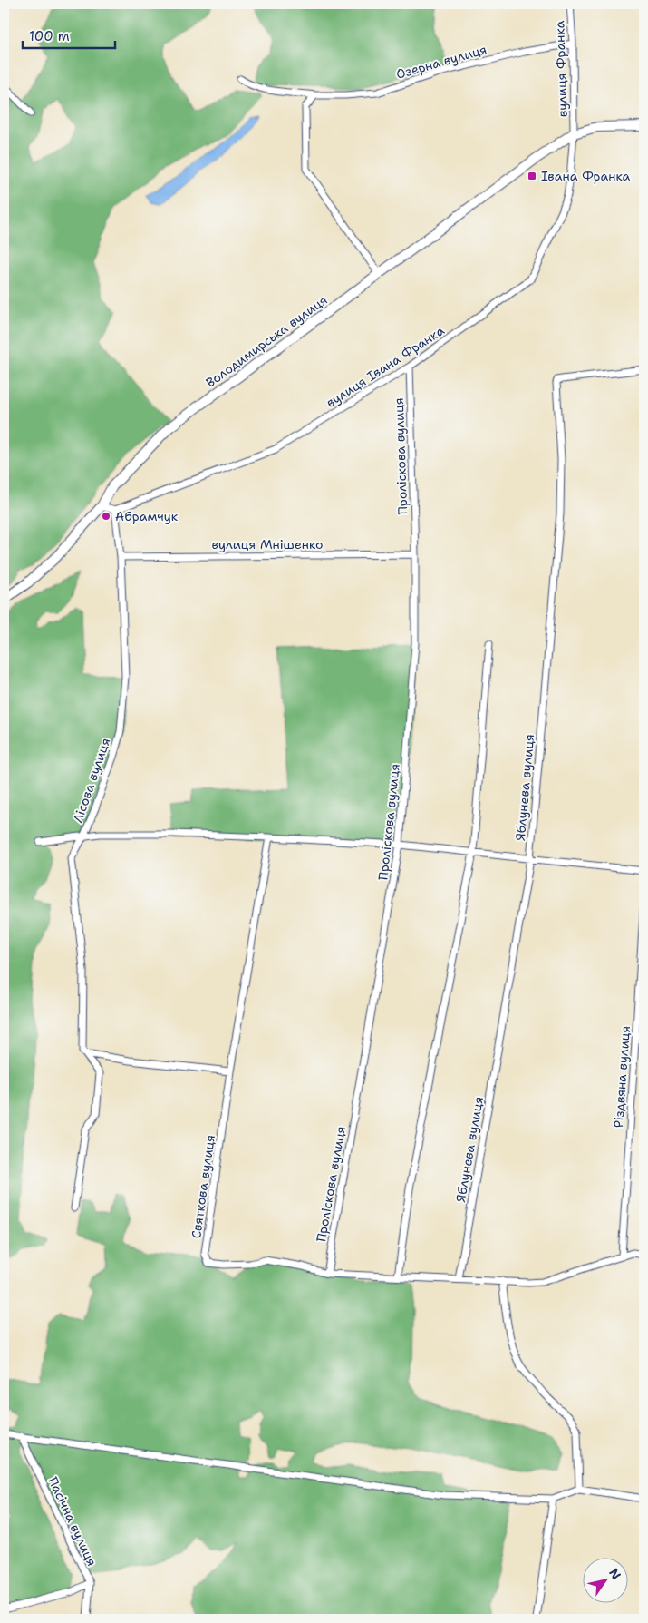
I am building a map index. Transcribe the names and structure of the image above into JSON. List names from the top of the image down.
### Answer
{
  "streets": {
    "main road": ["Володимирська вулиця"],
    "street": [
      "Озерна вулиця",
      "вулиця Франка",
      "вулиця Івана Франка",
      "Проліскова вулиця",
      "вулиця Мнішенко",
      "Лісова вулиця",
      "Яблунева вулиця",
      "Різдвяна вулиця",
      "Святкова вулиця",
      "Пасічна вулиця"
    ]
  },
  "crossings": [
    ["Озерна вулиця", "вулиця Франка"],
    ["вулиця Франка", "Володимирська вулиця"],
    ["вулиця Франка", "вулиця Івана Франка"],
    ["Володимирська вулиця", "вулиця Івана Франка"],
    ["вулиця Івана Франка", "Проліскова вулиця"],
    ["вулиця Івана Франка", "Лісова вулиця"],
    ["Проліскова вулиця", "вулиця Мнішенко"],
    ["Проліскова вулиця", "Святкова вулиця"],
    ["вулиця Мнішенко", "Лісова вулиця"],
    ["Яблунева вулиця", "Святкова вулиця"],
    ["Різдвяна вулиця", "Святкова вулиця"]
  ],
  "places": {
    "transit": ["Івана Франка"],
    "other": ["Абрамчук"]
  },
  "scale_bar": "100 m",
  "north": "top right"
}
